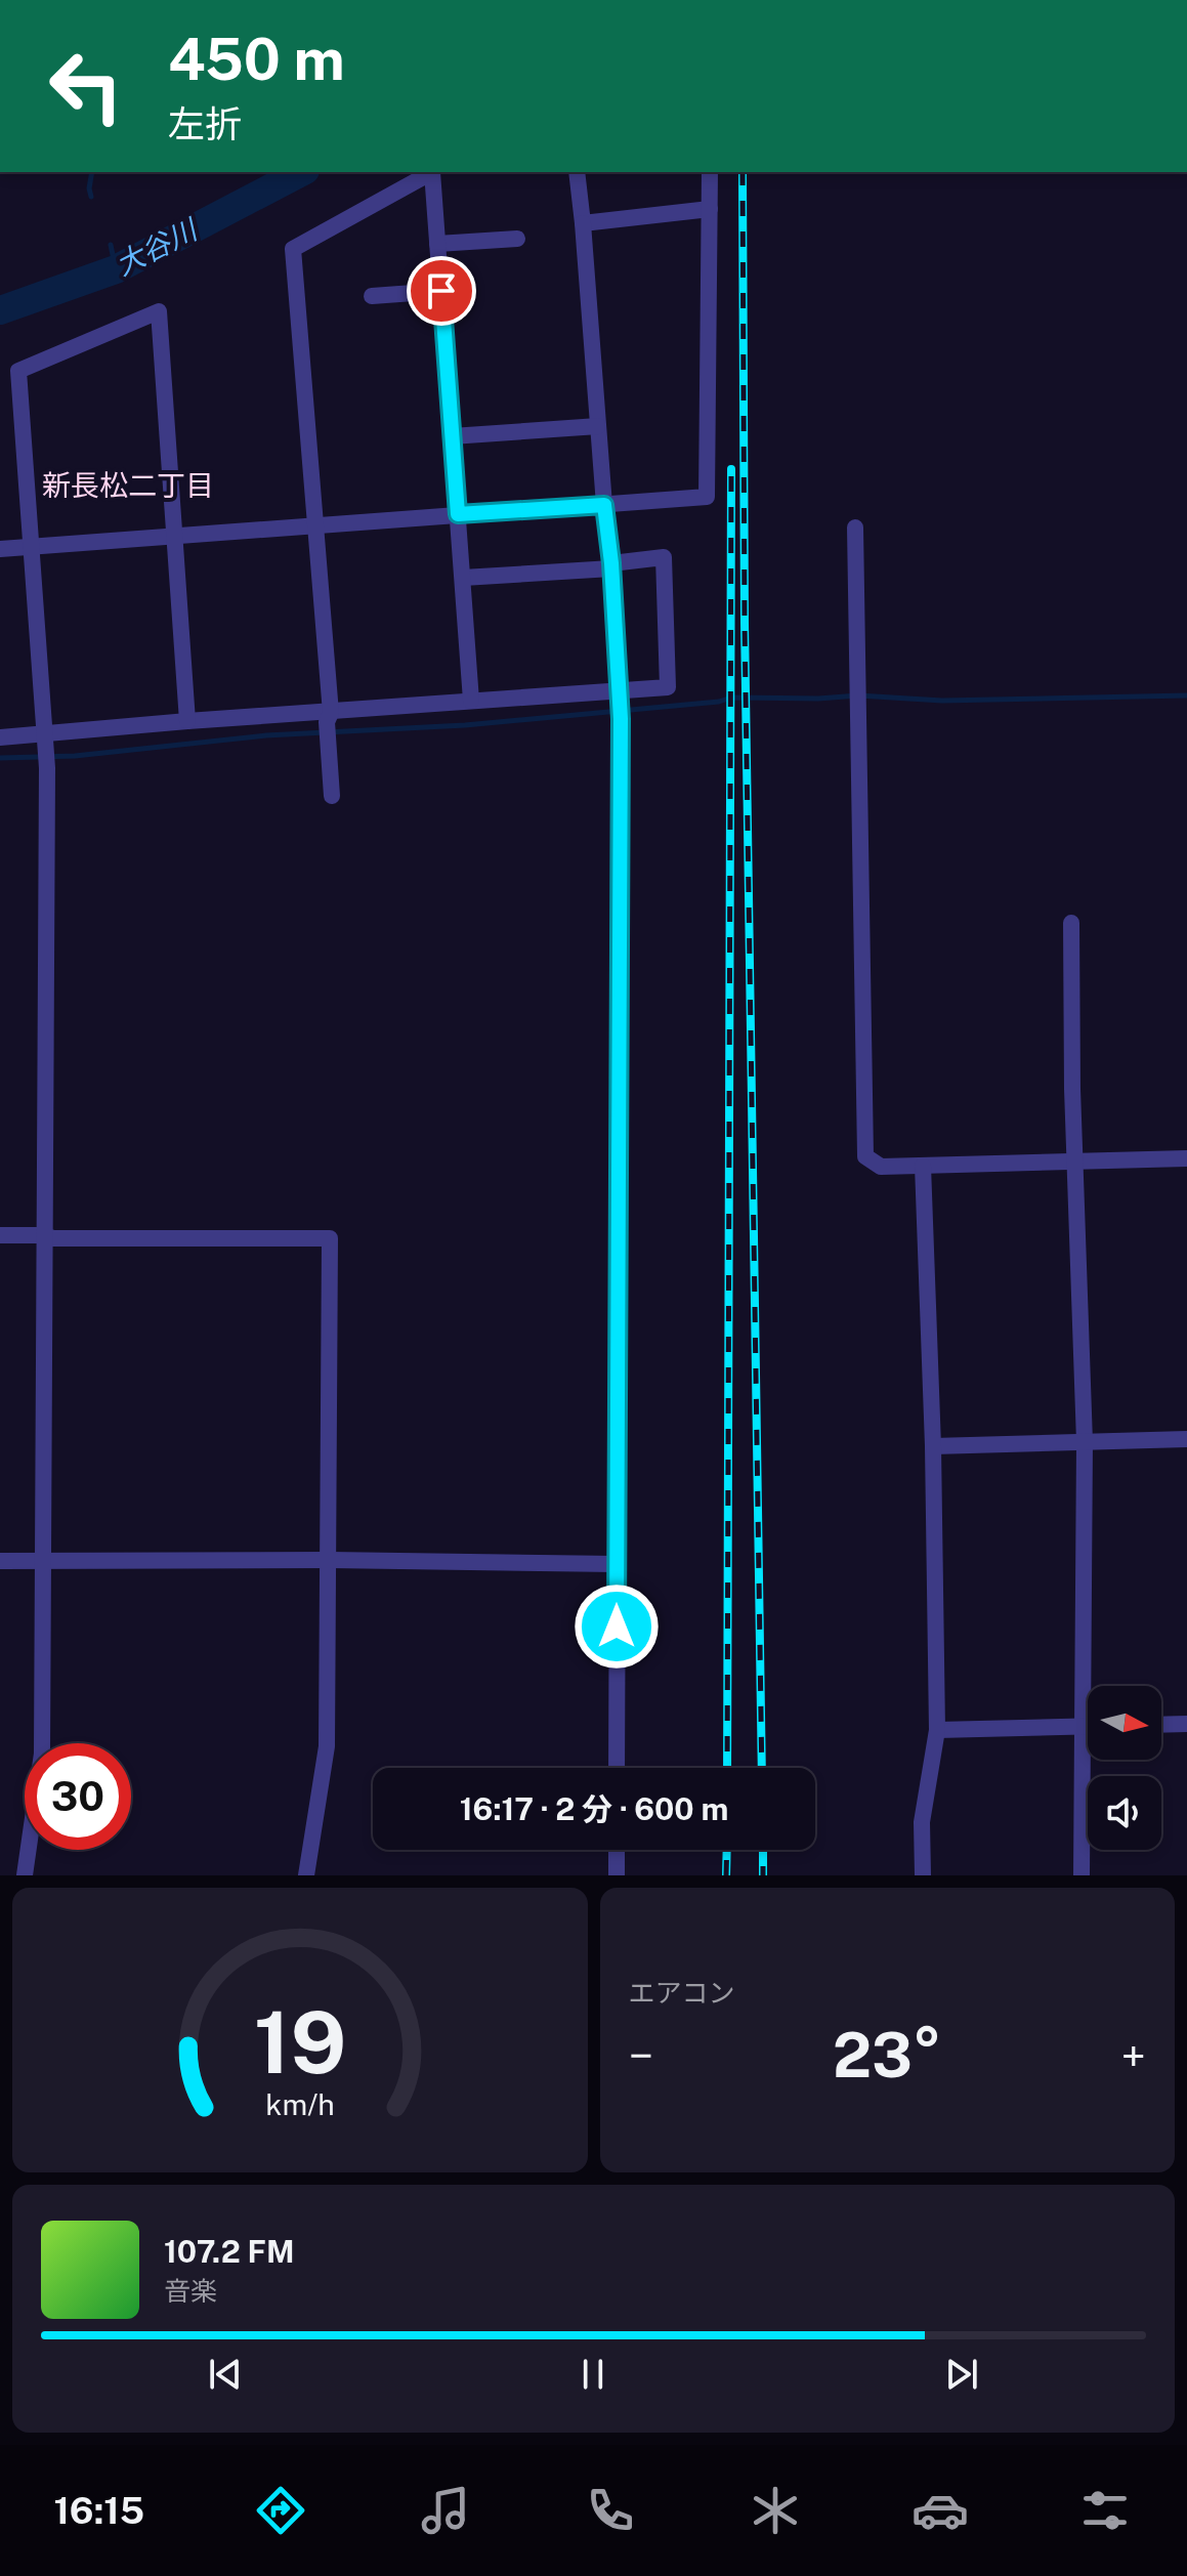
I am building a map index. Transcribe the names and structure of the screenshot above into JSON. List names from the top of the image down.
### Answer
{
  "districts": ["新長松二丁目"],
  "water": ["大谷川"],
  "north": "right",
  "page": {
    "turn": ["450 m", "左折"],
    "limit": "30",
    "trip": "16:17 · 2 分 · 600 m",
    "tile": "エアコン",
    "heat": ["−", "23°", "+"],
    "song": ["107.2 FM", "音楽"],
    "tabs": "16:15",
    "gauge": ["19", "km/h"]
  }
}
